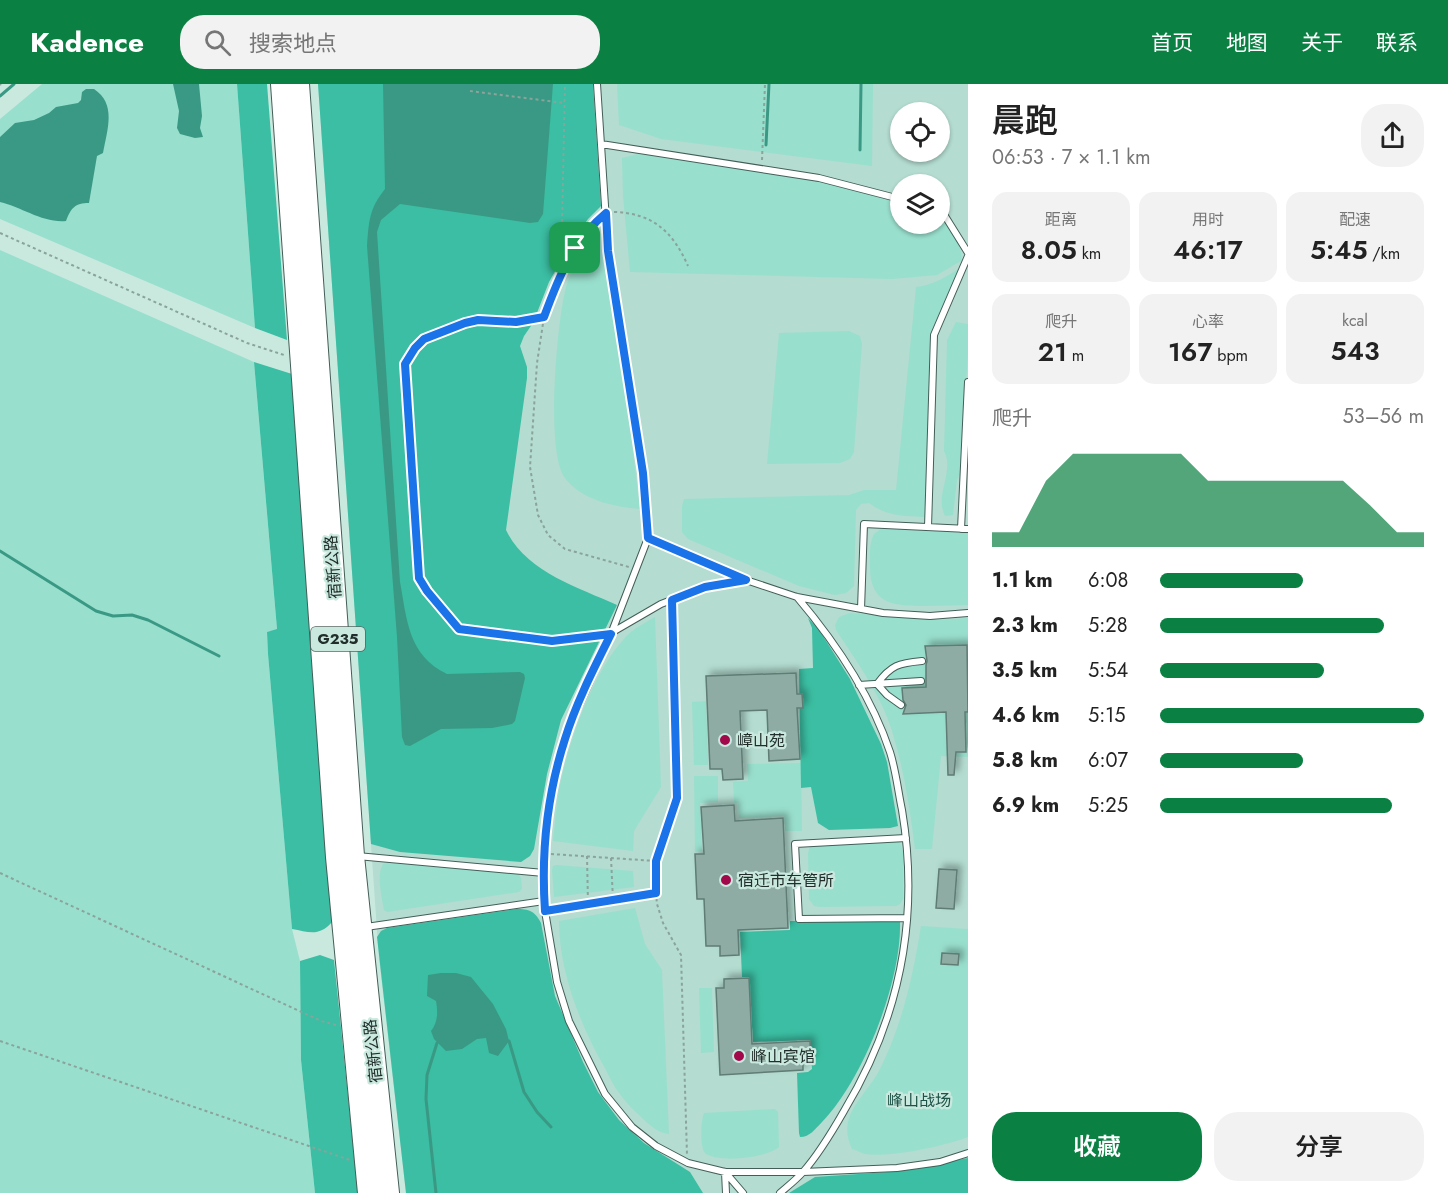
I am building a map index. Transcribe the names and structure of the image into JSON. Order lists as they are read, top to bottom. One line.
{"streets":{"highway":["宿新公路","G235"]},"parks":["峰山战场"],"places":["嶂山苑","宿迁市车管所","峰山宾馆"],"page":{"header":"Kadence","search":"搜索地点","nav":["首页","地图","关于","联系"],"heading":["晨跑","06:53 · 7 × 1.1 km"],"stats":[["距离","8.05 km"],["用时","46:17"],["配速","5:45 /km"],["爬升","21 m"],["心率","167 bpm"],["kcal","543"]],"chart":["爬升","53–56 m"],"list":[{"name":"1.1 km","note":"6:08"},{"name":"2.3 km","note":"5:28"},{"name":"3.5 km","note":"5:54"},{"name":"4.6 km","note":"5:15"},{"name":"5.8 km","note":"6:07"},{"name":"6.9 km","note":"5:25"}],"buttons":["收藏","分享"]}}
